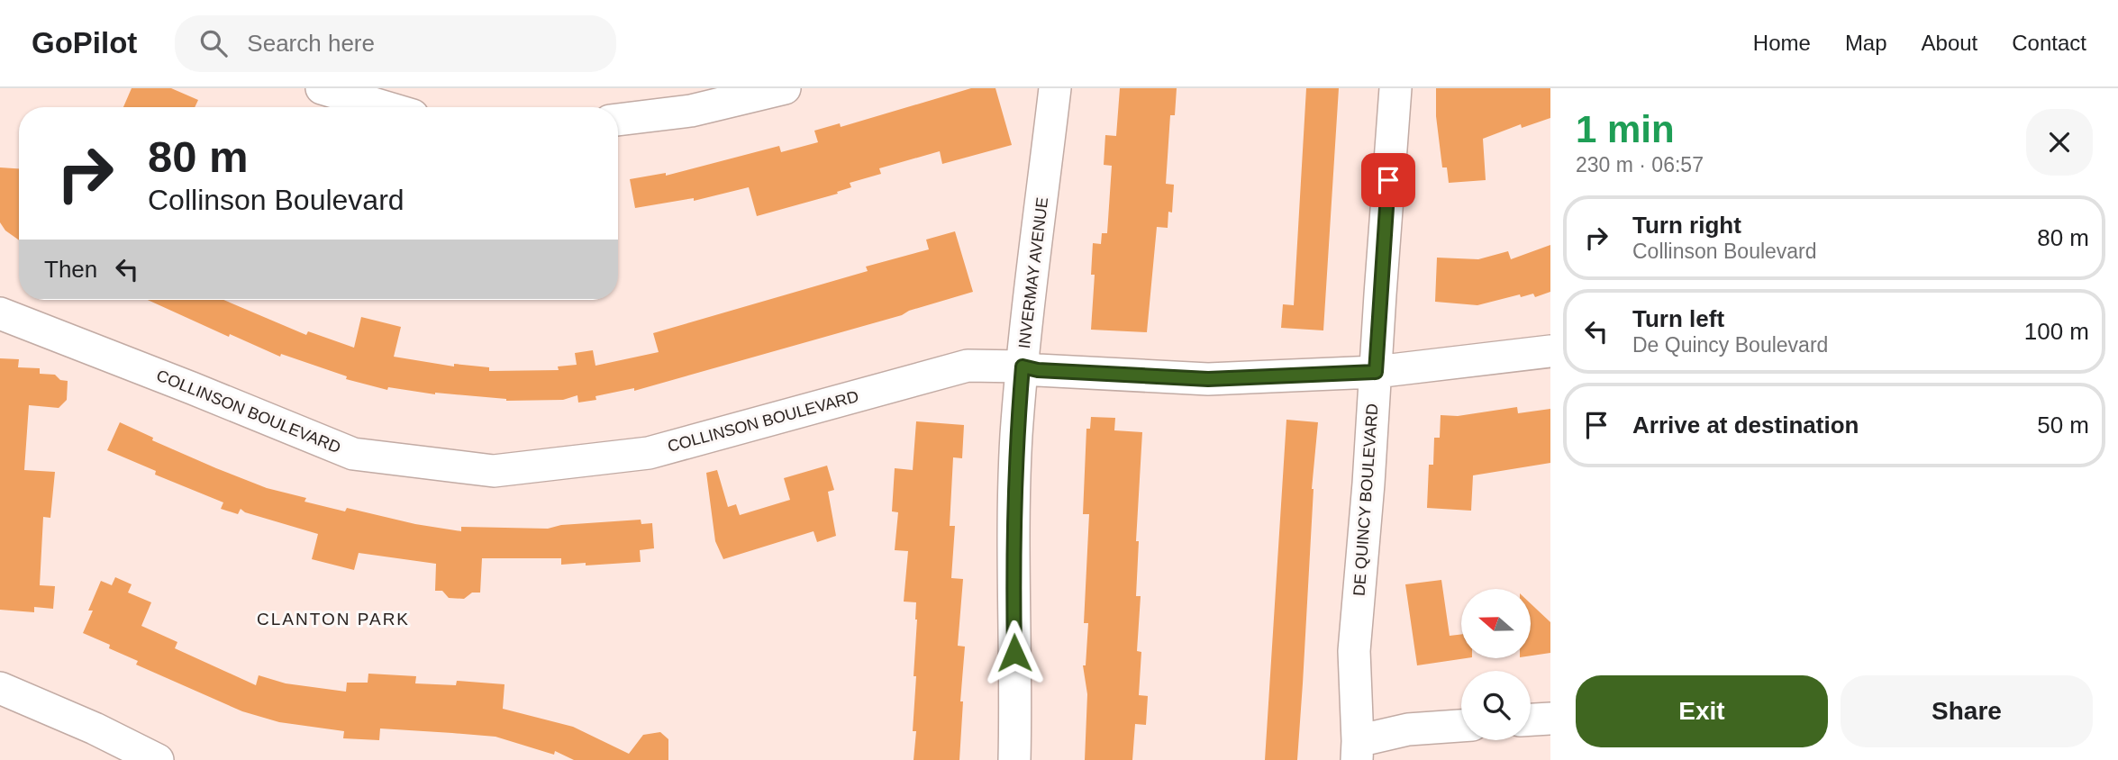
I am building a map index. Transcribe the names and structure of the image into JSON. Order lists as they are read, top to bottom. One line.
{"streets":{"street":["INVERMAY AVENUE","COLLINSON BOULEVARD","DE QUINCY BOULEVARD"]},"crossings":[["INVERMAY AVENUE","COLLINSON BOULEVARD"],["COLLINSON BOULEVARD","DE QUINCY BOULEVARD"]],"districts":["CLANTON PARK"],"north":"left","page":{"header":"GoPilot","search":"Search here","nav":["Home","Map","About","Contact"],"heading":["1 min","230 m · 06:57"],"turn":["80 m","Collinson Boulevard"],"list":[{"name":"Turn right","note":"Collinson Boulevard","value":"80 m"},{"name":"Turn left","note":"De Quincy Boulevard","value":"100 m"},{"name":"Arrive at destination","value":"50 m"}],"then":"Then","buttons":["Exit","Share"]}}
